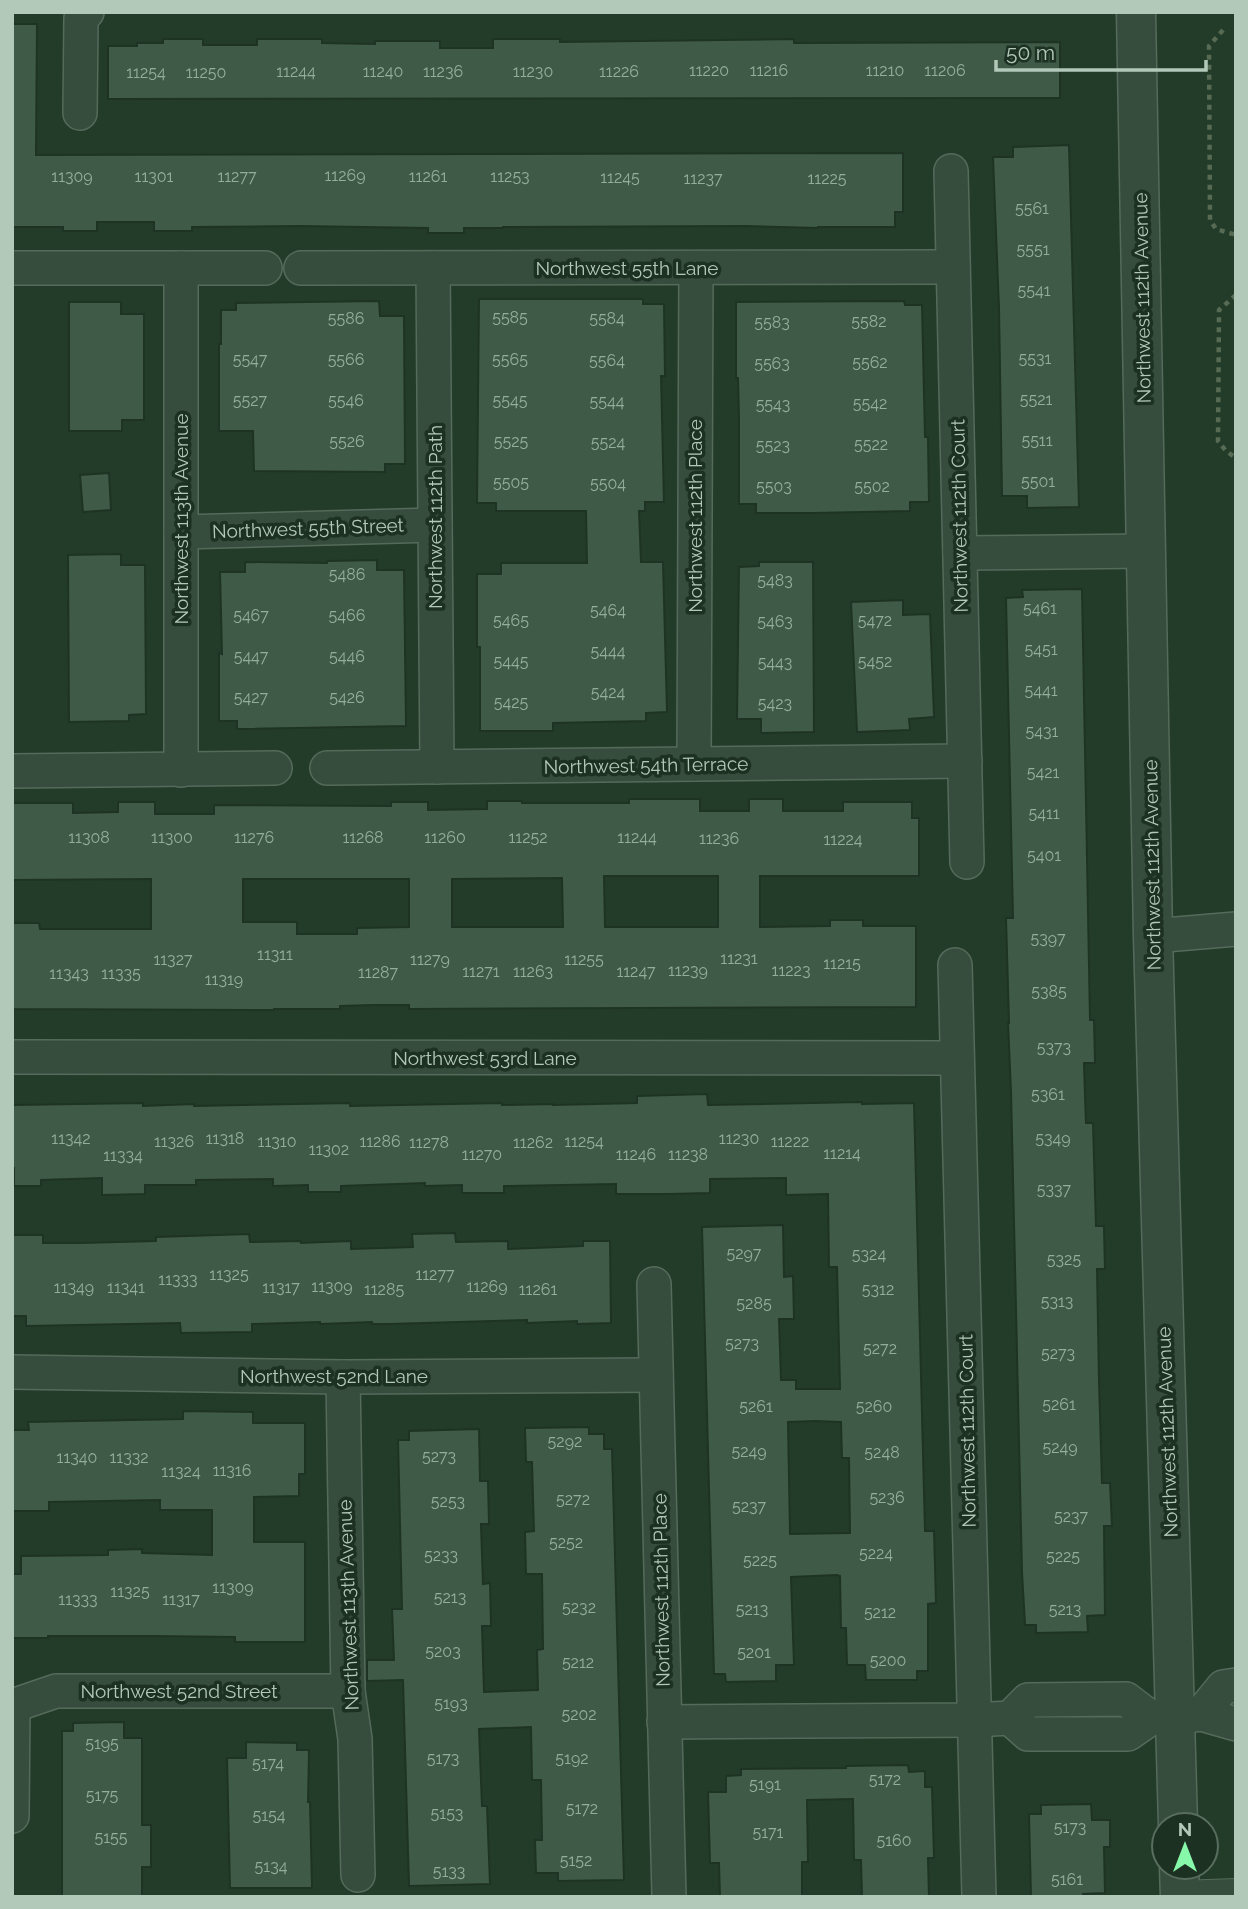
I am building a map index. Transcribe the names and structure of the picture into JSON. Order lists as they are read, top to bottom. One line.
{"streets":{"street":["Northwest 55th Lane","Northwest 112th Avenue","Northwest 112th Place","Northwest 112th Court","Northwest 112th Path","Northwest 113th Avenue","Northwest 55th Street","Northwest 54th Terrace","Northwest 53rd Lane","Northwest 52nd Lane","Northwest 52nd Street"]},"crossings":[["Northwest 55th Lane","Northwest 112th Place"],["Northwest 55th Lane","Northwest 112th Court"],["Northwest 55th Lane","Northwest 112th Path"],["Northwest 112th Place","Northwest 54th Terrace"],["Northwest 112th Place","Northwest 52nd Lane"],["Northwest 112th Court","Northwest 54th Terrace"],["Northwest 112th Court","Northwest 53rd Lane"],["Northwest 112th Path","Northwest 55th Street"],["Northwest 112th Path","Northwest 54th Terrace"],["Northwest 113th Avenue","Northwest 55th Street"],["Northwest 113th Avenue","Northwest 52nd Lane"],["Northwest 113th Avenue","Northwest 52nd Street"]],"house_numbers":["11220","11216","11210","11206","11244","11240","11236","11230","11226","11254","11250","11269","11309","11301","11277","11261","11253","11245","11237","11225","5561","5551","5541","5585","5586","5584","5582","5583","5531","5547","5566","5565","5564","5562","5563","5521","5527","5546","5545","5544","5542","5543","5511","5526","5525","5524","5522","5523","5501","5505","5504","5503","5502","5486","5483","5461","5464","5467","5466","5465","5472","5463","5451","5444","5447","5446","5445","5452","5443","5441","5424","5427","5426","5425","5423","5431","5421","5411","11308","11300","11276","11268","11260","11252","11244","11236","11224","5401","5397","11311","11231","11327","11279","11255","11215","11239","11223","11271","11263","11247","11287","11343","11335","11319","5385","5373","5361","11342","11318","11230","5349","11326","11310","11286","11254","11222","11278","11262","11302","11214","11270","11246","11238","11334","5337","5297","5324","5325","11325","11277","11333","11309","11269","11349","11341","11317","11285","11261","5312","5313","5285","5273","5272","5273","5261","5261","5260","5292","5249","5249","5248","5273","11340","11332","11316","11324","5236","5272","5253","5237","5237","5252","5224","5233","5225","5225","11309","11325","5213","11333","11317","5232","5213","5213","5212","5203","5201","5200","5212","5193","5202","5195","5173","5192","5174","5172","5191","5175","5172","5153","5154","5173","5171","5155","5160","5152","5134","5133","5161"],"scale_bar":"50 m","north":"top"}
